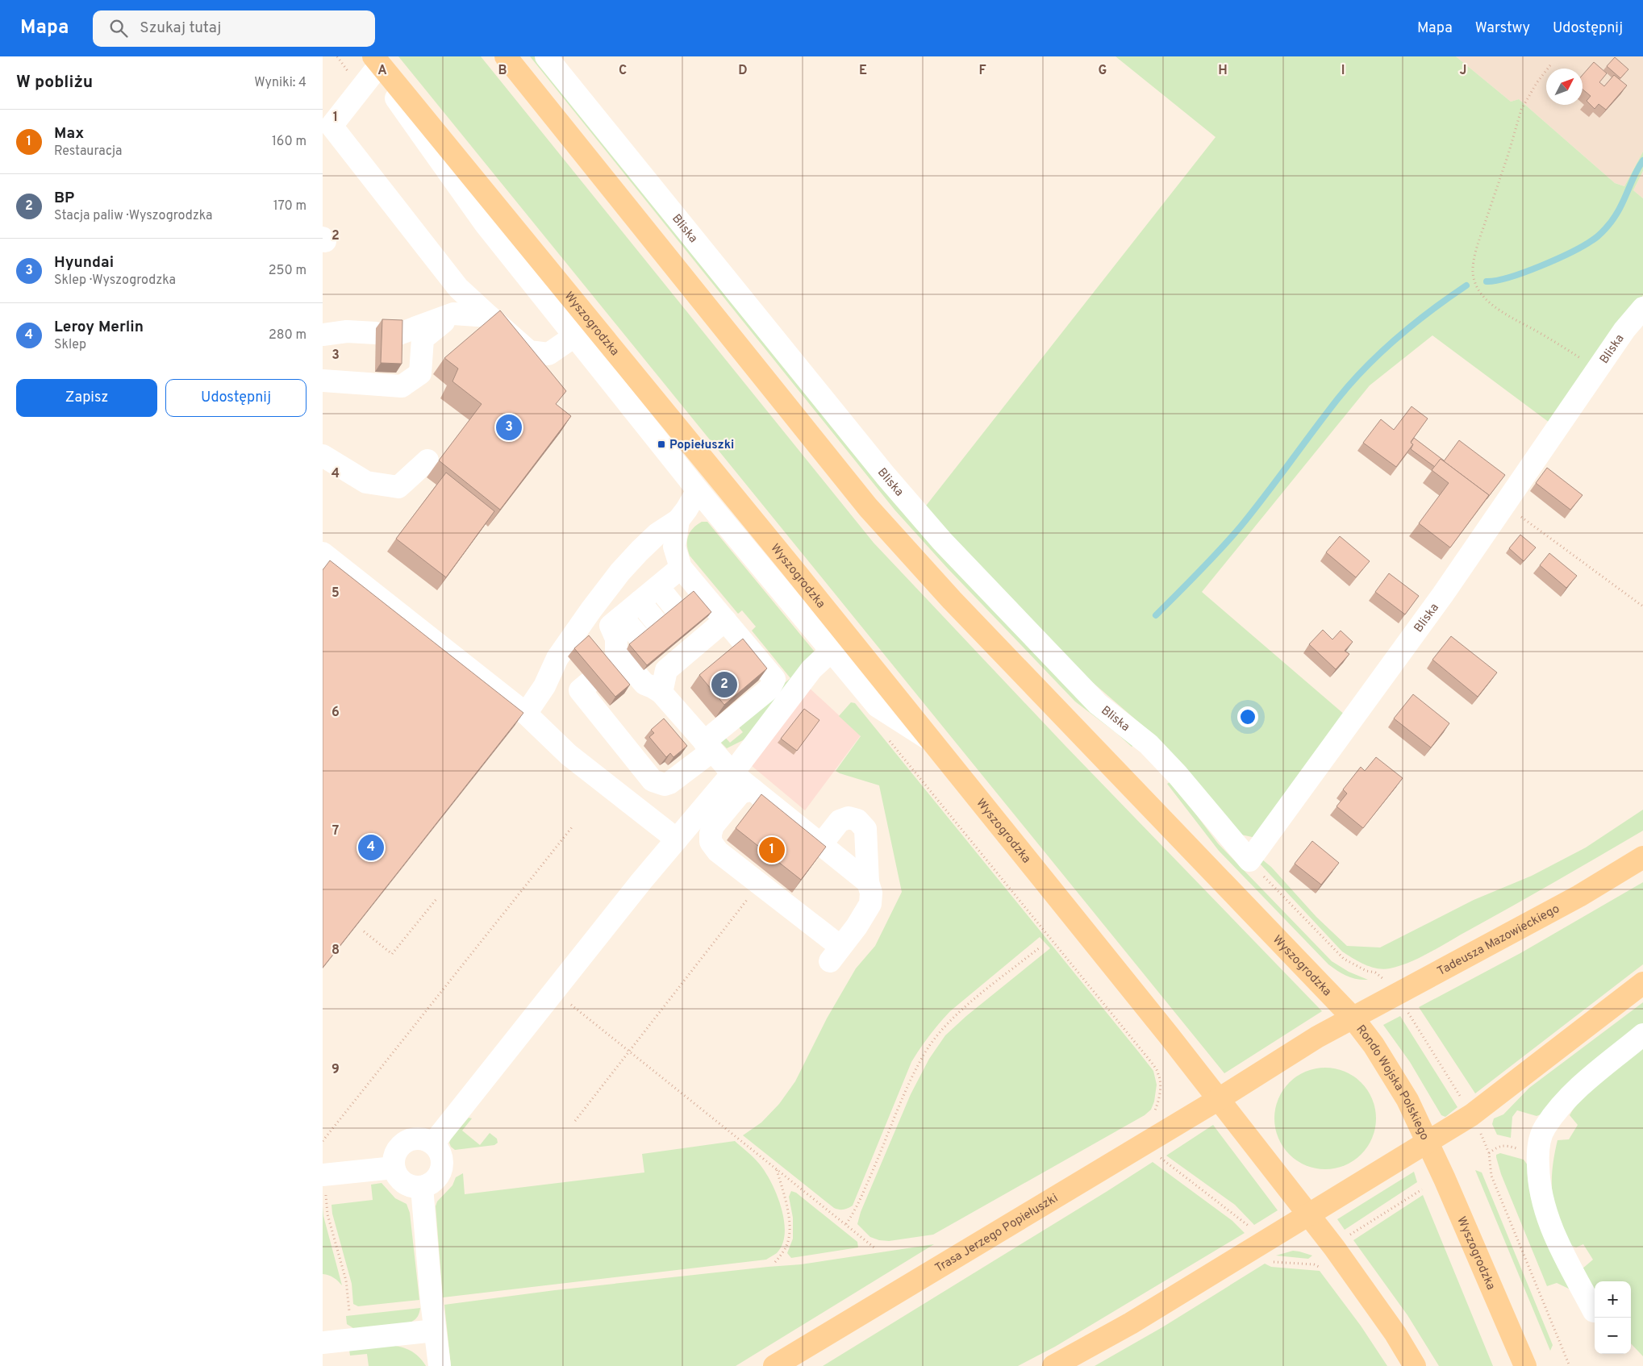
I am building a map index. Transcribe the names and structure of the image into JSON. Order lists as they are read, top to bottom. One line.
{"streets":{"main road":["Wyszogrodzka","Tadeusza Mazowieckiego","Rondo Wojska Polskiego","Trasa Jerzego Popiełuszki"],"street":["Bliska"]},"crossings":[["Wyszogrodzka","Tadeusza Mazowieckiego"],["Wyszogrodzka","Rondo Wojska Polskiego"],["Wyszogrodzka","Trasa Jerzego Popiełuszki"],["Tadeusza Mazowieckiego","Rondo Wojska Polskiego"],["Rondo Wojska Polskiego","Trasa Jerzego Popiełuszki"]],"places":{"transit":["Popiełuszki"]},"north":"top right","page":{"header":"Mapa","search":"Szukaj tutaj","nav":["Mapa","Warstwy","Udostępnij"],"heading":["W pobliżu","Wyniki: 4"],"list":[{"mark":"1","name":"Max","note":"Restauracja","value":"160 m"},{"mark":"2","name":"BP","note":"Stacja paliw · Wyszogrodzka","value":"170 m"},{"mark":"3","name":"Hyundai","note":"Sklep · Wyszogrodzka","value":"250 m"},{"mark":"4","name":"Leroy Merlin","note":"Sklep","value":"280 m"}],"buttons":["Zapisz","Udostępnij"],"pins":["3","2","4","1"],"map_buttons":["+","−"]},"grid":{"columns":["A","B","C","D","E","F","G","H","I","J"],"rows":["1","2","3","4","5","6","7","8","9"]}}
